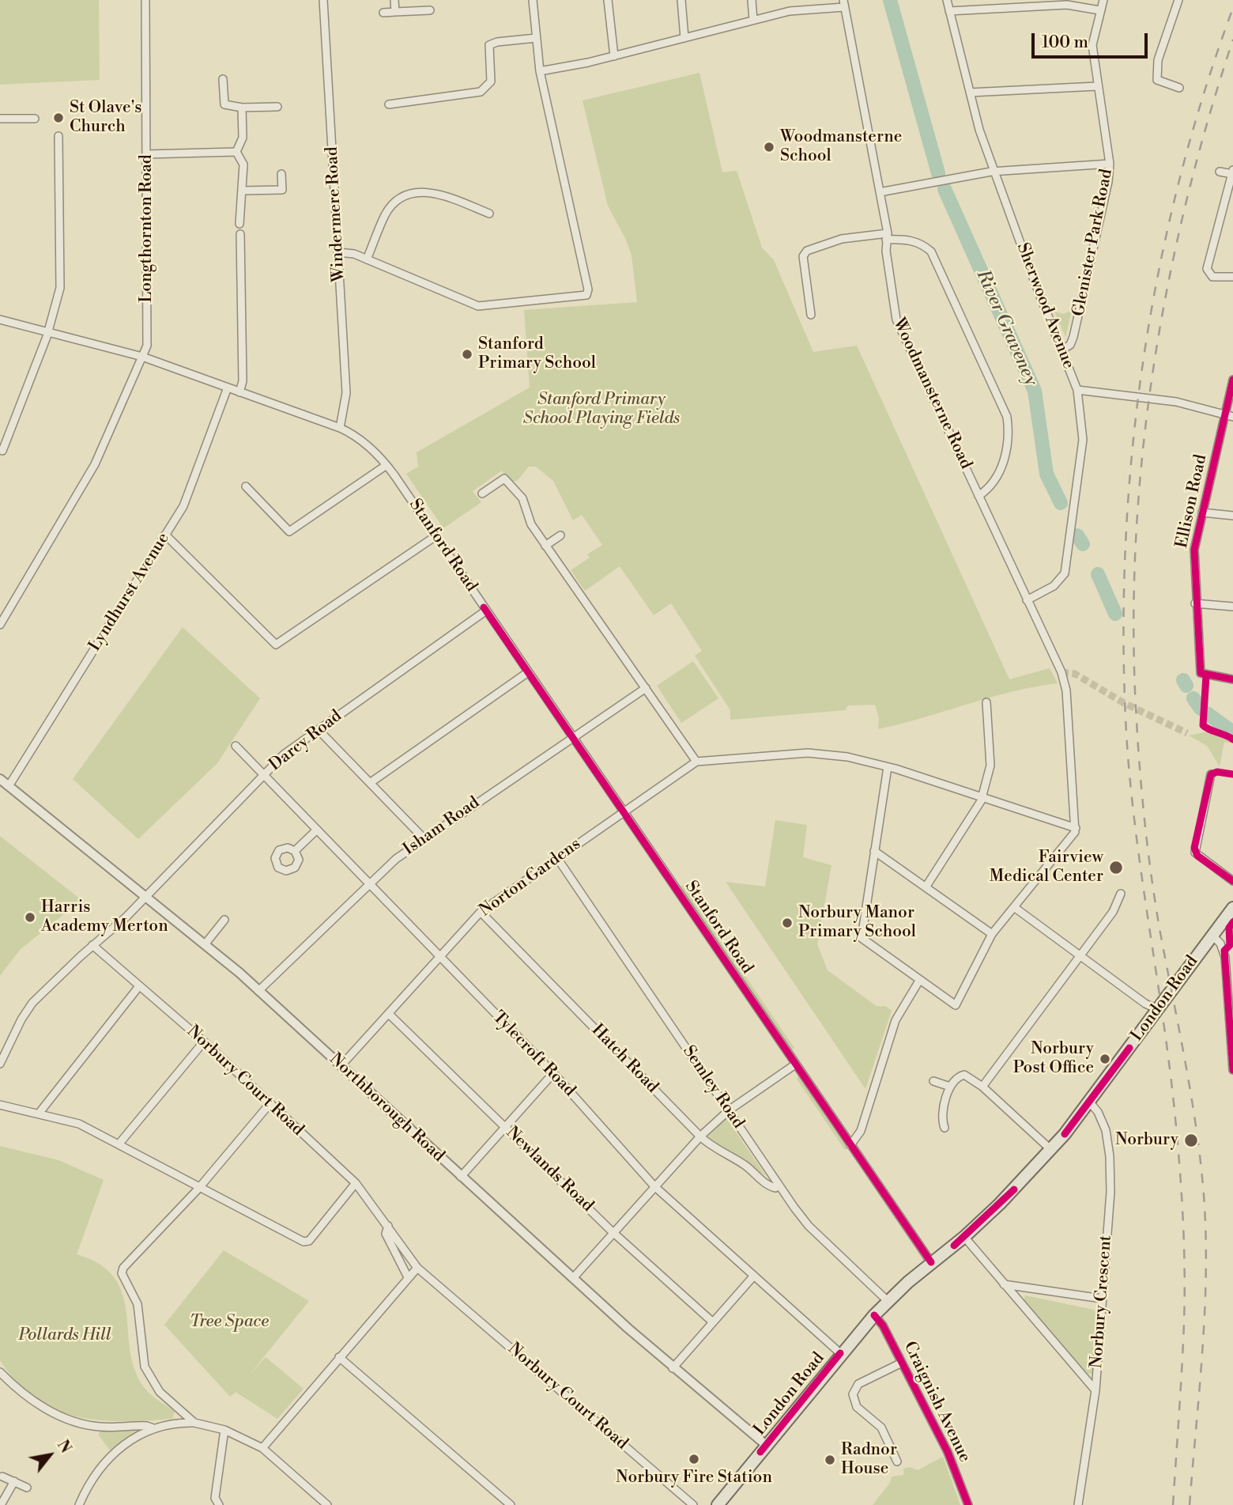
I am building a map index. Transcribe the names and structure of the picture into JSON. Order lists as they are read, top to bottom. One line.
{"streets":{"highway":["London Road"],"street":["Windermere Road","Longthornton Road","Glenister Park Road","Sherwood Avenue","Woodmansterne Road","Ellison Road","Stanford Road","Lyndhurst Avenue","Darcy Road","Isham Road","Norton Gardens","Tylecroft Road","Hatch Road","Norbury Court Road","Semley Road","Northborough Road","Newlands Road","Norbury Crescent","Craignish Avenue"]},"crossings":[["Windermere Road","Stanford Road"],["Longthornton Road","Stanford Road"],["Glenister Park Road","Sherwood Avenue"],["Sherwood Avenue","Woodmansterne Road"],["Stanford Road","Lyndhurst Avenue"],["Stanford Road","Darcy Road"],["Stanford Road","Isham Road"],["Stanford Road","Norton Gardens"],["Stanford Road","London Road"],["Lyndhurst Avenue","Northborough Road"],["Darcy Road","Tylecroft Road"],["Darcy Road","Norbury Court Road"],["Darcy Road","Northborough Road"],["Isham Road","Tylecroft Road"],["Isham Road","Northborough Road"],["Norton Gardens","Tylecroft Road"],["Norton Gardens","Hatch Road"],["Norton Gardens","Semley Road"],["Norton Gardens","Northborough Road"],["Norton Gardens","Newlands Road"],["London Road","Tylecroft Road"],["London Road","Semley Road"],["London Road","Northborough Road"],["London Road","Norbury Crescent"],["London Road","Craignish Avenue"],["Hatch Road","Semley Road"]],"water":["River Graveney"],"parks":["Stanford Primary School Playing Fields","Tree Space","Pollards Hill"],"places":["St Olave's Church","Woodmansterne School","Stanford Primary School","Fairview Medical Center","Harris Academy Merton","Norbury Manor Primary School","Norbury Post Office","Norbury","Norbury Fire Station","Radnor House"],"scale_bar":"100 m","north":"top right"}
